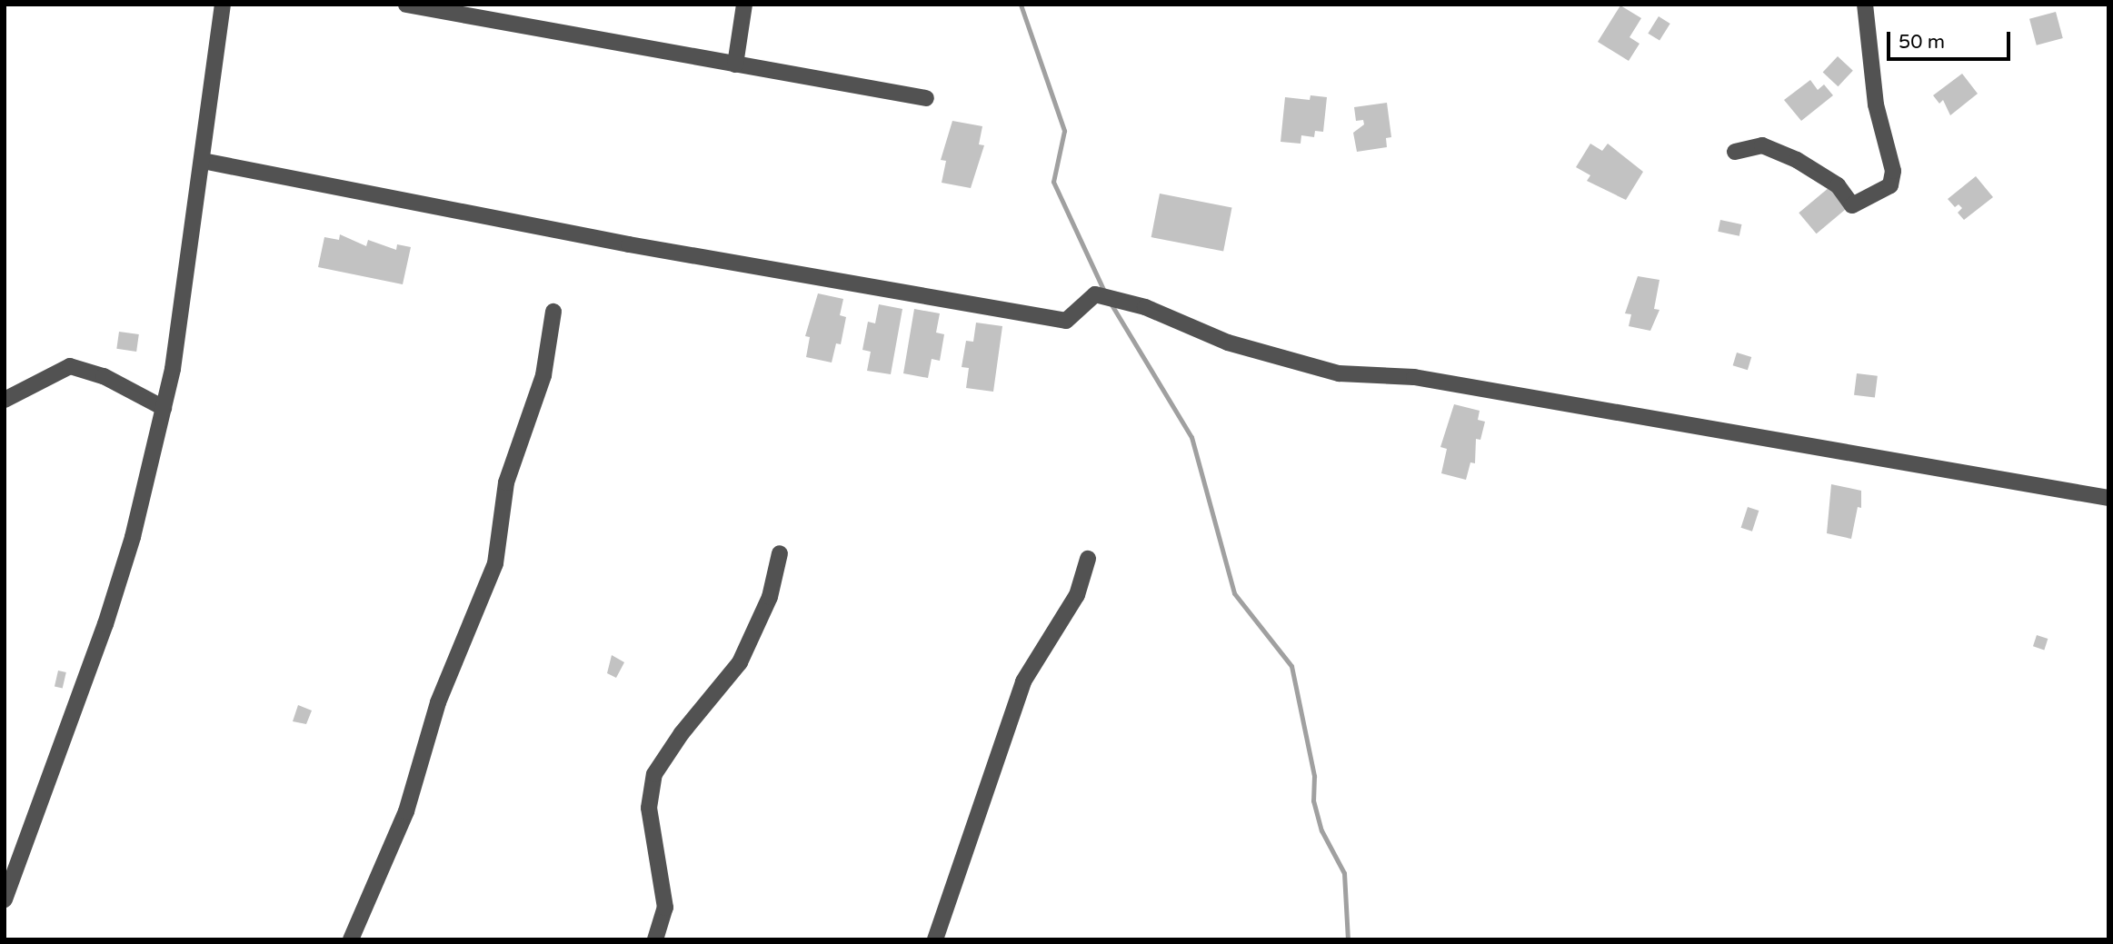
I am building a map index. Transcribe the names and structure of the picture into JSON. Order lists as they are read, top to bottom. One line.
{"scale_bar":"50 m"}
